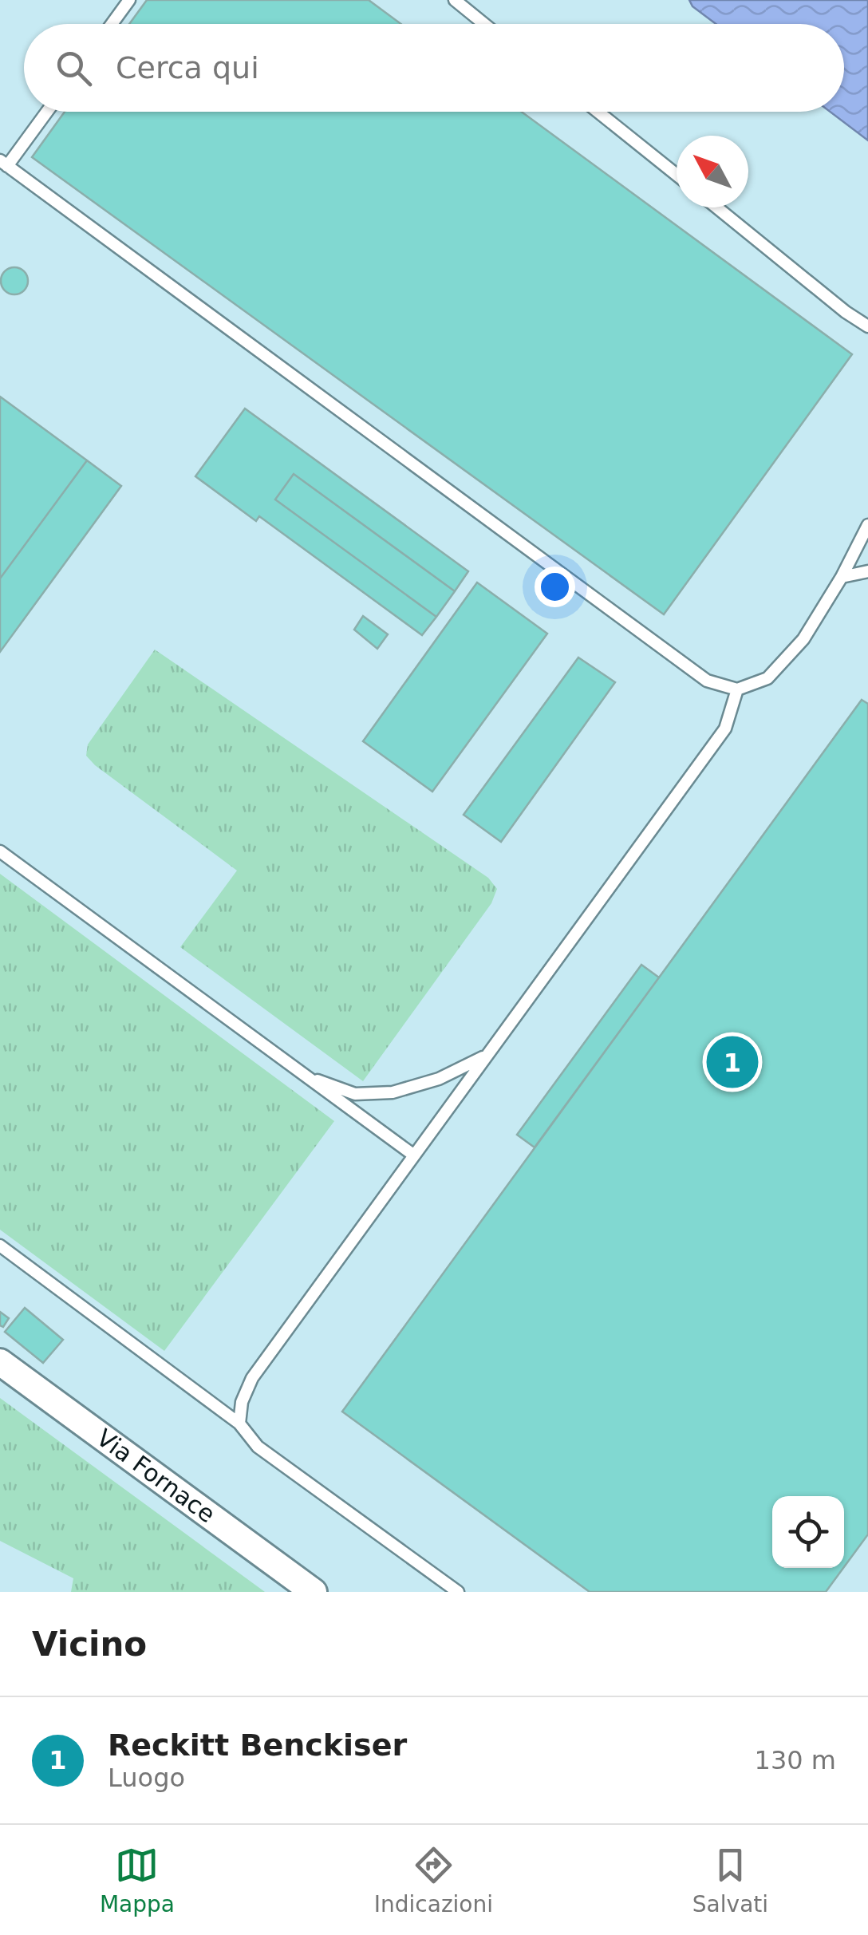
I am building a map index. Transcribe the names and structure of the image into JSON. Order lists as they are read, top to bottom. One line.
{"streets":{"street":["Via Fornace"]},"north":"top left","page":{"search":"Cerca qui","pins":"1","heading":"Vicino","list":[{"mark":"1","name":"Reckitt Benckiser","note":"Luogo","value":"130 m"}],"nav":["Mappa","Indicazioni","Salvati"]}}
